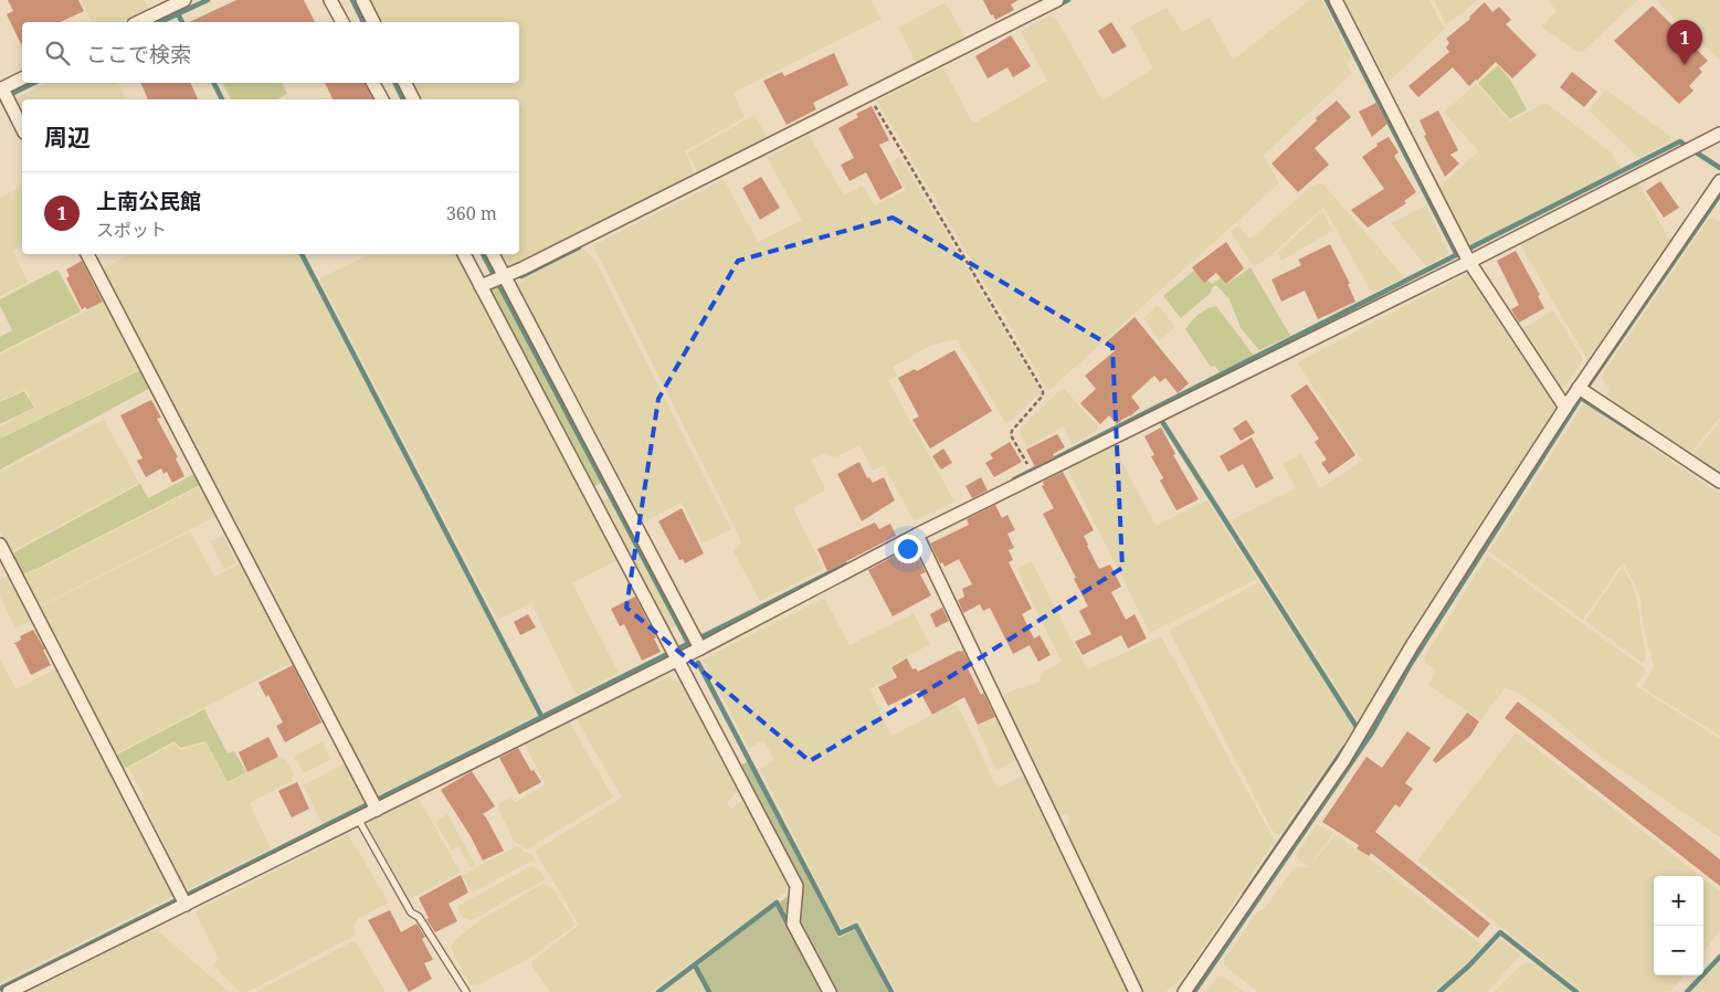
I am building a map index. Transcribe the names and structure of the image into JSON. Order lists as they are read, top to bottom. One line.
{"page":{"pins":"1","search":"ここで検索","heading":"周辺","list":[{"mark":"1","name":"上南公民館","note":"スポット","value":"360 m"}],"map_buttons":["+","−"]}}
